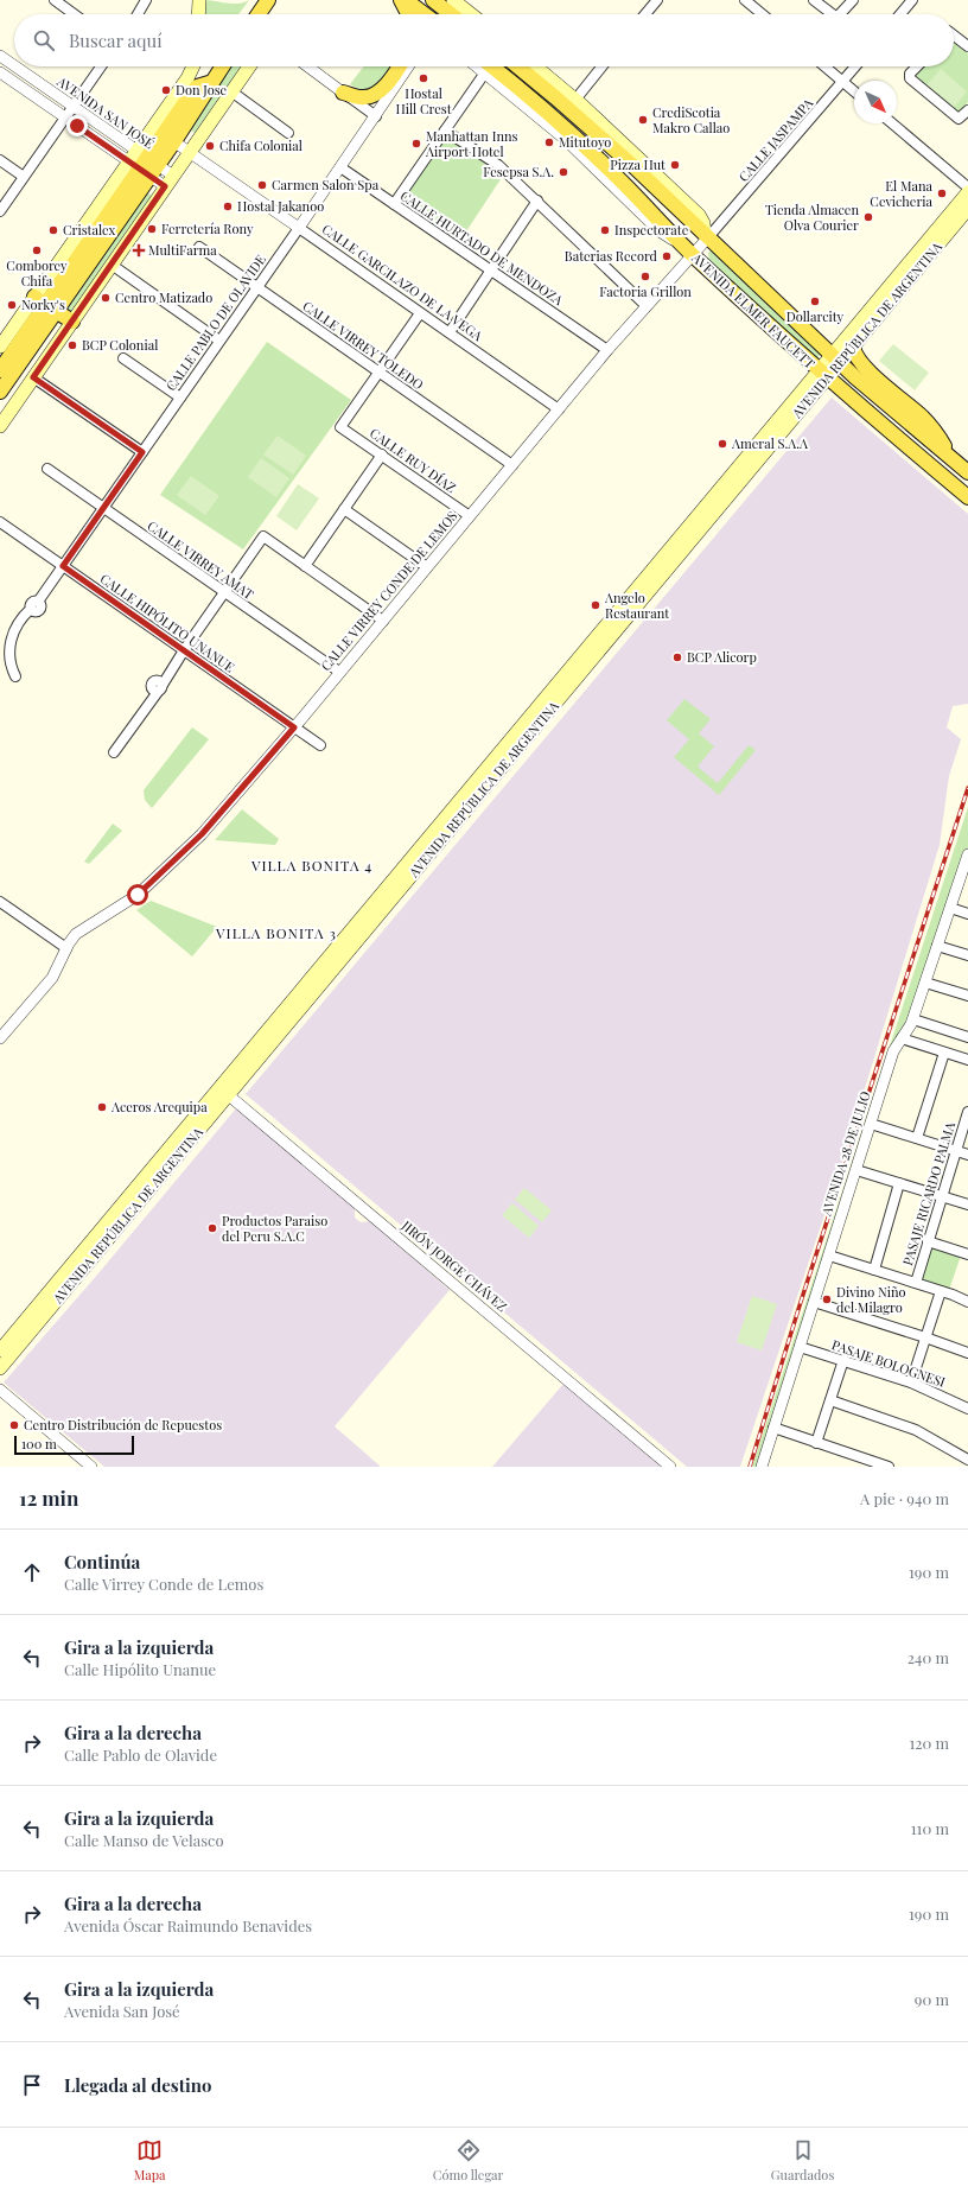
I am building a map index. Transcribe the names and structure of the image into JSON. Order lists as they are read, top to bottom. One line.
{"streets":{"main road":["AVENIDA ELMER FAUCETT","AVENIDA REPÚBLICA DE ARGENTINA"],"street":["AVENIDA SAN JOSÉ","CALLE JASPAMPA","CALLE HURTADO DE MENDOZA","CALLE GARCILAZO DE LA VEGA","CALLE PABLO DE OLAVIDE","CALLE VIRREY TOLEDO","CALLE RUY DÍAZ","CALLE VIRREY AMAT","CALLE VIRREY CONDE DE LEMOS","CALLE HIPÓLITO UNANUE","AVENIDA 28 DE JULIO","PASAJE RICARDO PALMA","JIRÓN JORGE CHÁVEZ","PASAJE BOLOGNESI"]},"crossings":[["CALLE JASPAMPA","AVENIDA ELMER FAUCETT"],["CALLE JASPAMPA","CALLE VIRREY CONDE DE LEMOS"],["CALLE HURTADO DE MENDOZA","CALLE PABLO DE OLAVIDE"],["CALLE HURTADO DE MENDOZA","CALLE VIRREY CONDE DE LEMOS"],["CALLE GARCILAZO DE LA VEGA","CALLE PABLO DE OLAVIDE"],["CALLE GARCILAZO DE LA VEGA","CALLE VIRREY CONDE DE LEMOS"],["AVENIDA ELMER FAUCETT","AVENIDA REPÚBLICA DE ARGENTINA"],["AVENIDA ELMER FAUCETT","CALLE VIRREY CONDE DE LEMOS"],["CALLE PABLO DE OLAVIDE","CALLE VIRREY TOLEDO"],["CALLE PABLO DE OLAVIDE","CALLE VIRREY AMAT"],["CALLE PABLO DE OLAVIDE","CALLE HIPÓLITO UNANUE"],["AVENIDA REPÚBLICA DE ARGENTINA","JIRÓN JORGE CHÁVEZ"],["CALLE VIRREY TOLEDO","CALLE RUY DÍAZ"],["CALLE VIRREY TOLEDO","CALLE VIRREY CONDE DE LEMOS"],["CALLE RUY DÍAZ","CALLE VIRREY CONDE DE LEMOS"],["CALLE VIRREY AMAT","CALLE VIRREY CONDE DE LEMOS"],["CALLE VIRREY CONDE DE LEMOS","CALLE HIPÓLITO UNANUE"],["AVENIDA 28 DE JULIO","PASAJE BOLOGNESI"]],"districts":["VILLA BONITA 4","VILLA BONITA 3"],"places":{"other":["Hostal Hill Crest","Don Jose","CrediScotia Makro Callao","Mitutoyo","Manhattan Inns Airport Hotel","Chifa Colonial","Pizza Hut","Fesepsa S.A.","Carmen Salon Spa","El Mana Cevicheria","Hostal Jakanoo","Tienda Almacen Olva Courier","Ferretería Rony","Cristalex","Inspectorate","Comborey Chifa","Baterias Record","Factoria Grillon","Centro Matizado","Dollarcity","Norky's","BCP Colonial","Ameral S.A.A","Angelo Restaurant","BCP Alicorp","Aceros Arequipa","Productos Paraiso del Peru S.A.C","Divino Niño del Milagro","Centro Distribución de Repuestos"],"health":["MultiFarma"]},"scale_bar":"100 m","north":"bottom right","page":{"search":"Buscar aquí","scale":"100 m","heading":["12 min","A pie · 940 m"],"list":[["Continúa","Calle Virrey Conde de Lemos","190 m"],["Gira a la izquierda","Calle Hipólito Unanue","240 m"],["Gira a la derecha","Calle Pablo de Olavide","120 m"],["Gira a la izquierda","Calle Manso de Velasco","110 m"],["Gira a la derecha","Avenida Óscar Raimundo Benavides","190 m"],["Gira a la izquierda","Avenida San José","90 m"],"Llegada al destino"],"nav":["Mapa","Cómo llegar","Guardados"]}}
